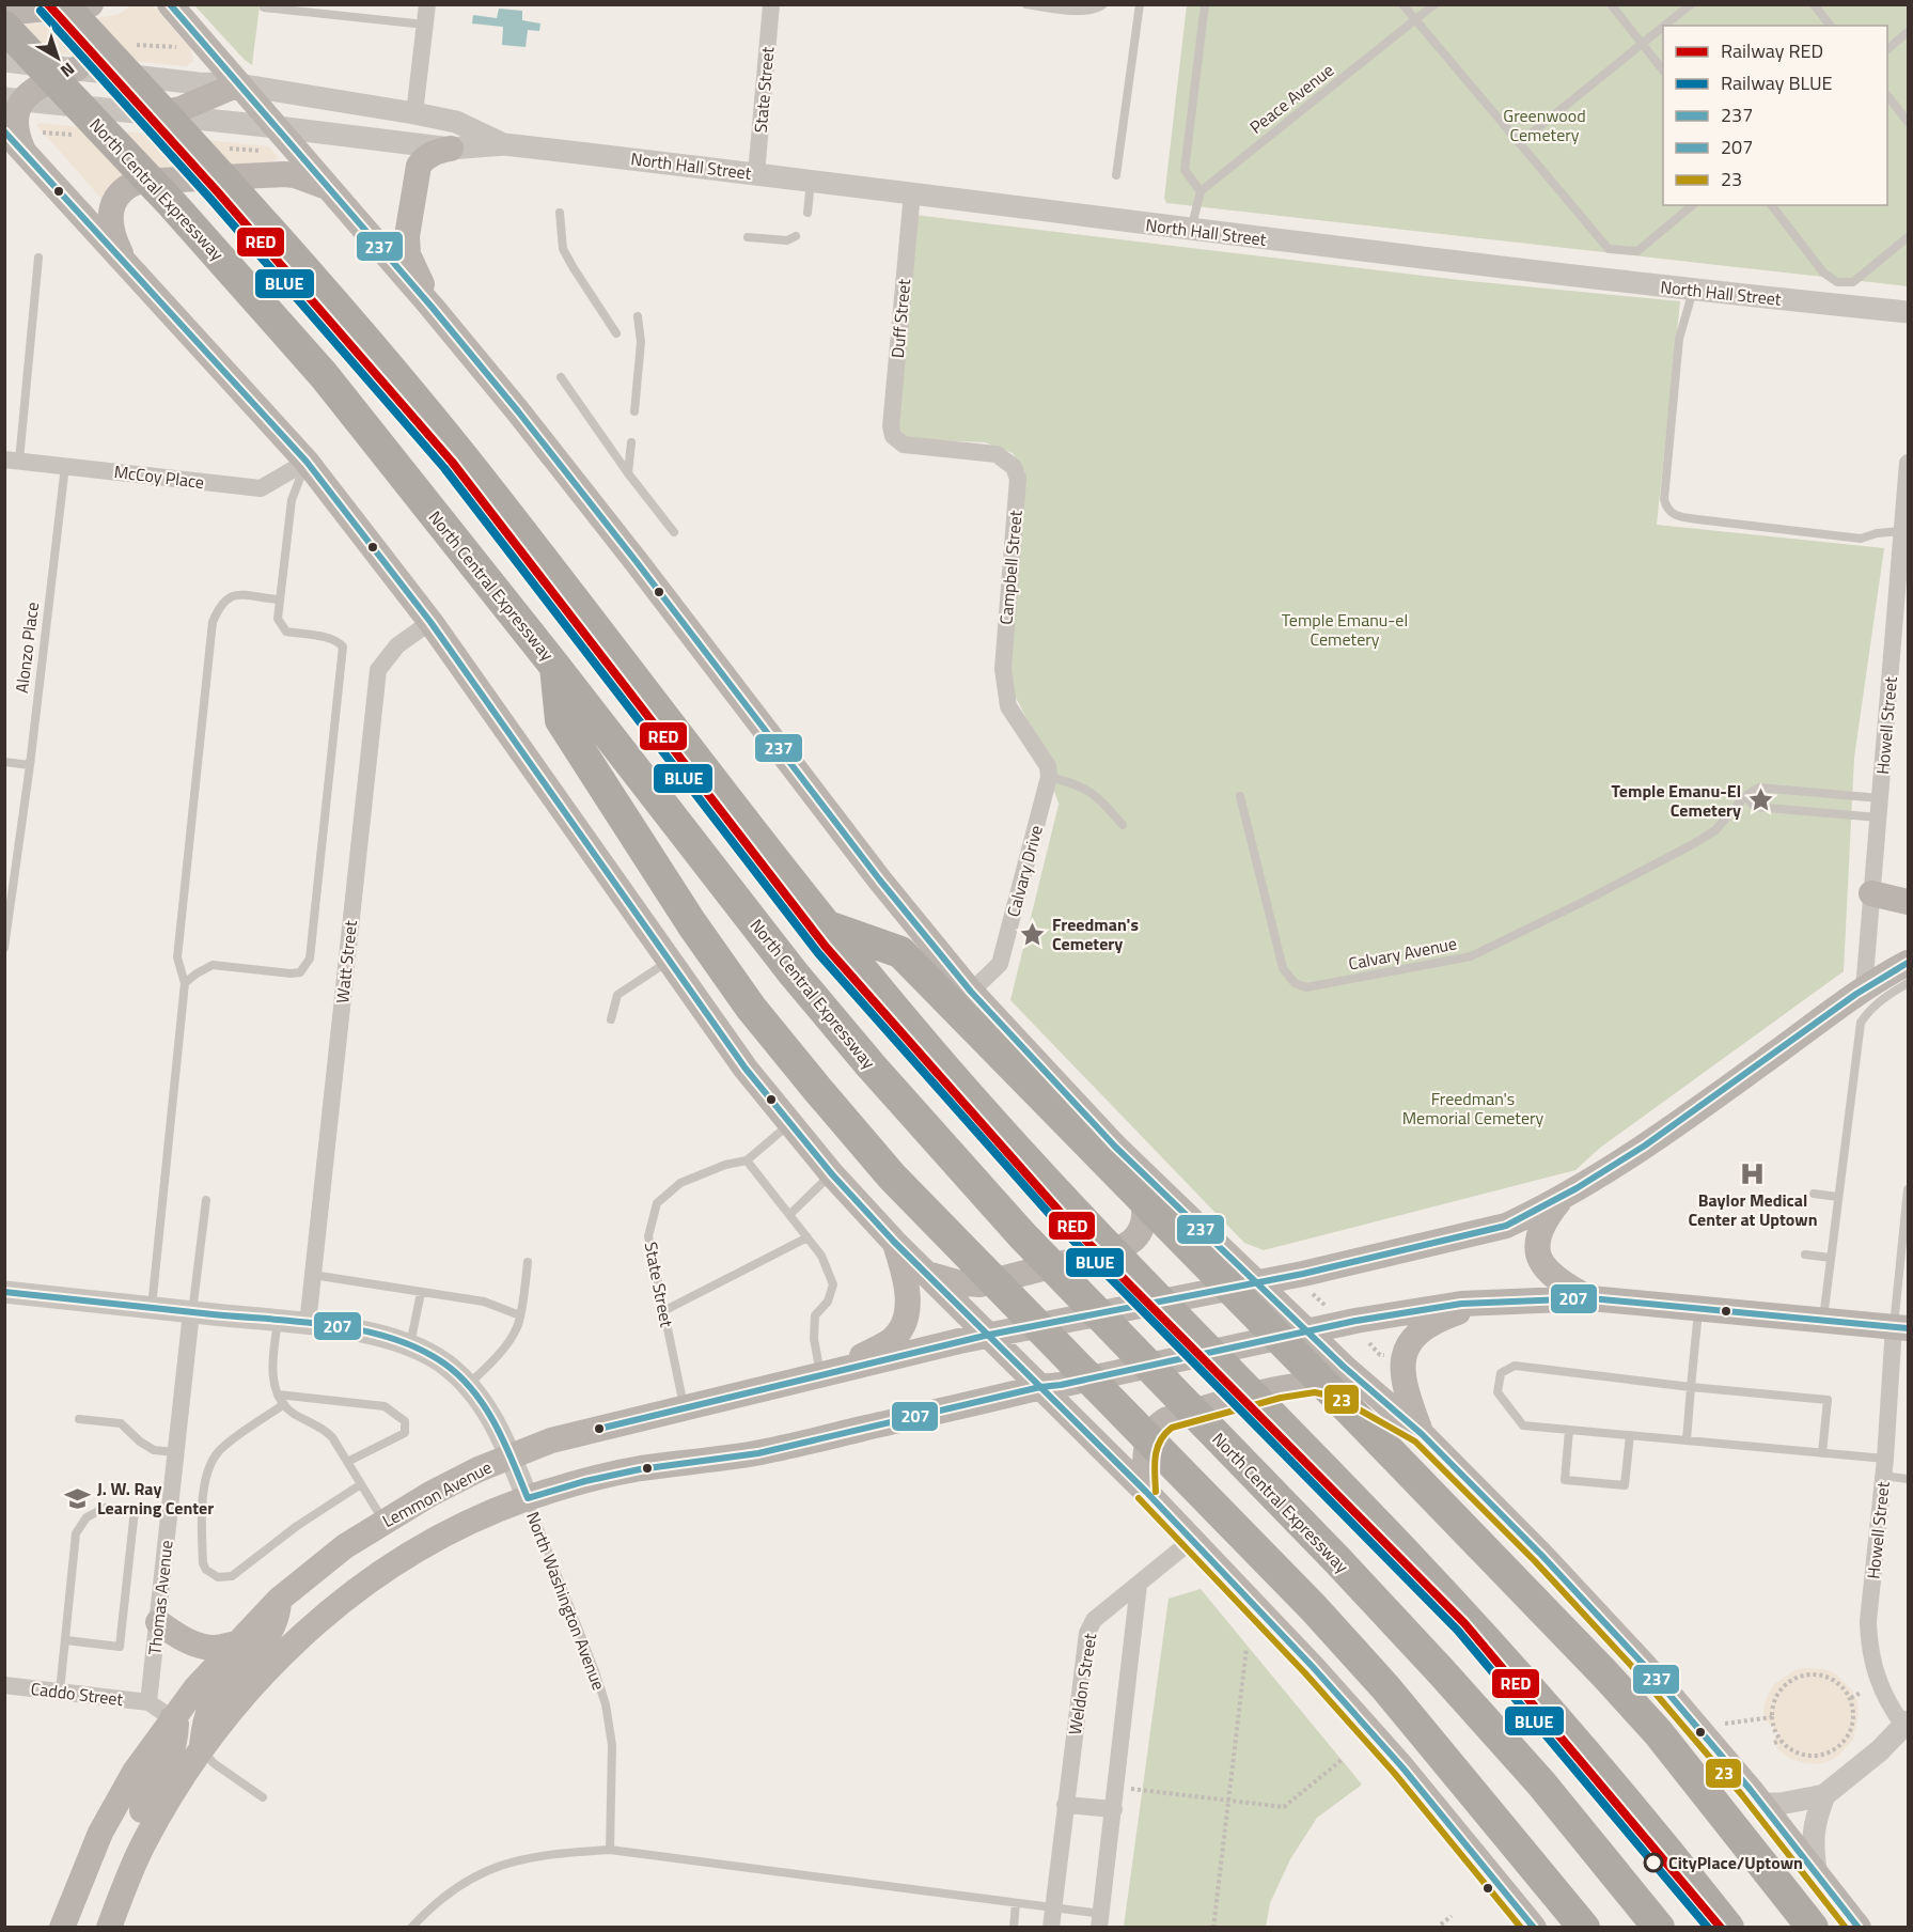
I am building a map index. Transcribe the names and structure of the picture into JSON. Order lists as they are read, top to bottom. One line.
{"streets":{"highway":["North Central Expressway"],"main road":["Lemmon Avenue"],"street":["State Street","North Hall Street","Duff Street","McCoy Place","Campbell Street","Howell Street","Calvary Drive","Watt Street","Thomas Avenue","North Washington Avenue","Weldon Street","Caddo Street"],"lane":["Peace Avenue","Alonzo Place","Calvary Avenue"]},"crossings":[["State Street","North Hall Street"],["State Street","Lemmon Avenue"],["North Hall Street","Duff Street"],["Duff Street","Campbell Street"],["McCoy Place","Alonzo Place"],["Campbell Street","Calvary Drive"],["Howell Street","Lemmon Avenue"],["Watt Street","North Washington Avenue"],["Lemmon Avenue","North Washington Avenue"],["Thomas Avenue","North Washington Avenue"],["Thomas Avenue","Caddo Street"]],"parks":["Greenwood Cemetery","Temple Emanu-el Cemetery","Freedman's Memorial Cemetery"],"places":{"place":["Temple Emanu-El Cemetery","Freedman's Cemetery"],"hospital":["Baylor Medical Center at Uptown"],"school or university":["J. W. Ray Learning Center"],"other":["CityPlace/Uptown"]},"lines":["rail line RED","transit line 237","rail line BLUE","transit line 207","transit line 23"],"legend":["Railway RED","Railway BLUE","237","207","23"],"north":"bottom right"}
